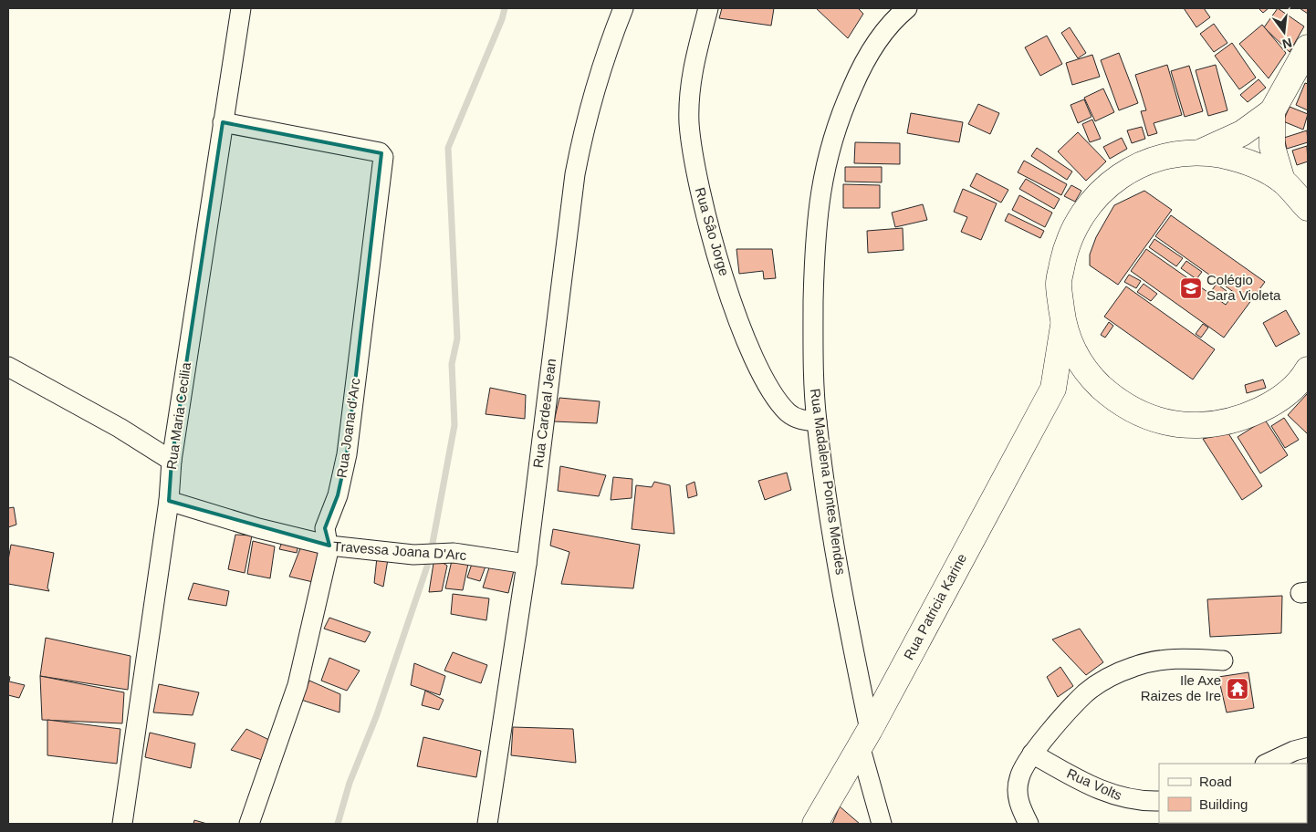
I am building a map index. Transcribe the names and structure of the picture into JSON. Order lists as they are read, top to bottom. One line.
{"streets":{"main road":["Rua Patricia Karine"],"street":["Rua Sâo Jorge","Rua Cardeal Jean","Rua Maria Cecilia","Rua Joana d'Arc","Rua Madalena Pontes Mendes","Travessa Joana D'Arc","Rua Volts"]},"crossings":[["Rua Sâo Jorge","Rua Madalena Pontes Mendes"],["Rua Cardeal Jean","Travessa Joana D'Arc"],["Rua Maria Cecilia","Rua Joana d'Arc"],["Rua Maria Cecilia","Travessa Joana D'Arc"],["Rua Joana d'Arc","Travessa Joana D'Arc"],["Rua Madalena Pontes Mendes","Rua Patricia Karine"]],"places":{"school or university":["Colégio Sara Violeta"],"temple":["Ile Axe Raizes de Ire"]},"legend":["Road","Building"],"north":"bottom"}
